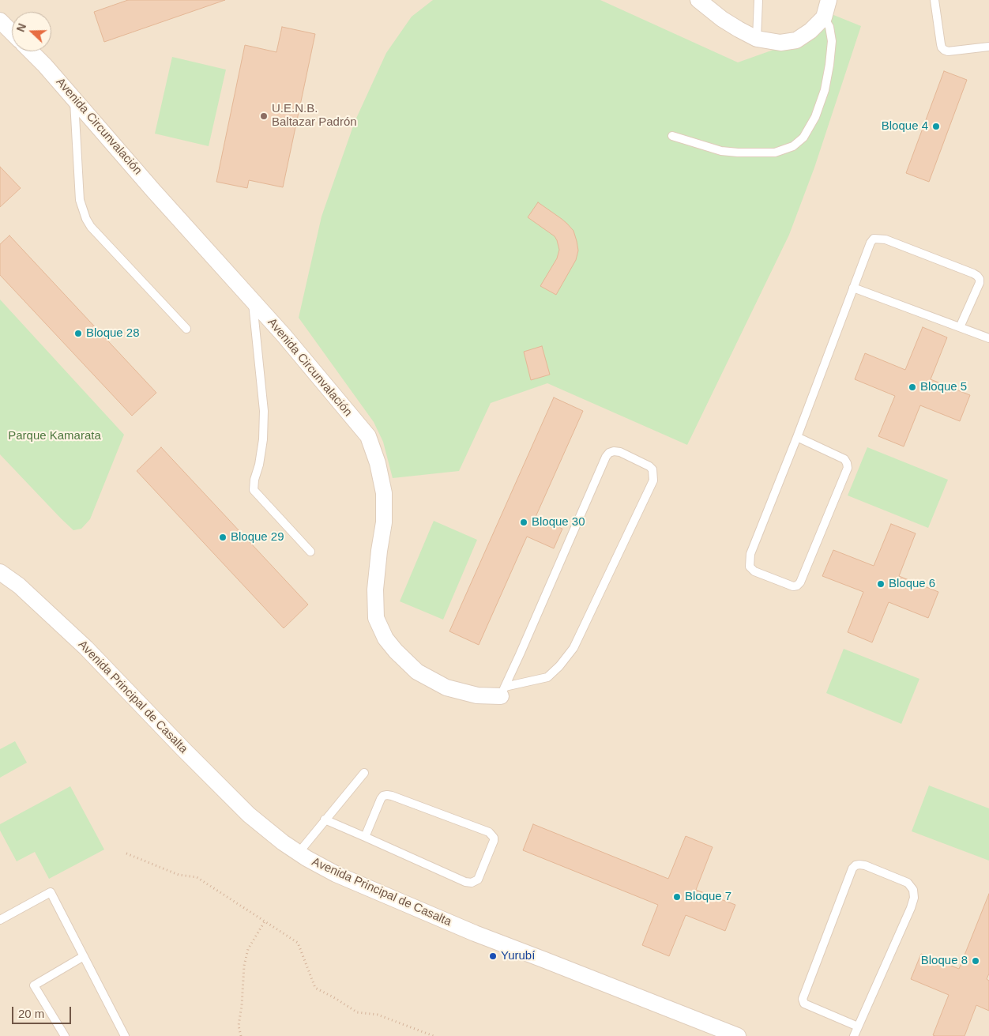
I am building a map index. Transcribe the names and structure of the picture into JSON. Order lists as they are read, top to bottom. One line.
{"streets":{"street":["Avenida Circunvalación","Avenida Principal de Casalta"]},"parks":["Parque Kamarata"],"places":["U.E.N.B. Baltazar Padrón","Bloque 4","Bloque 28","Bloque 5","Bloque 30","Bloque 29","Bloque 6","Bloque 7","Yurubí","Bloque 8"],"scale_bar":"20 m","north":"left"}
